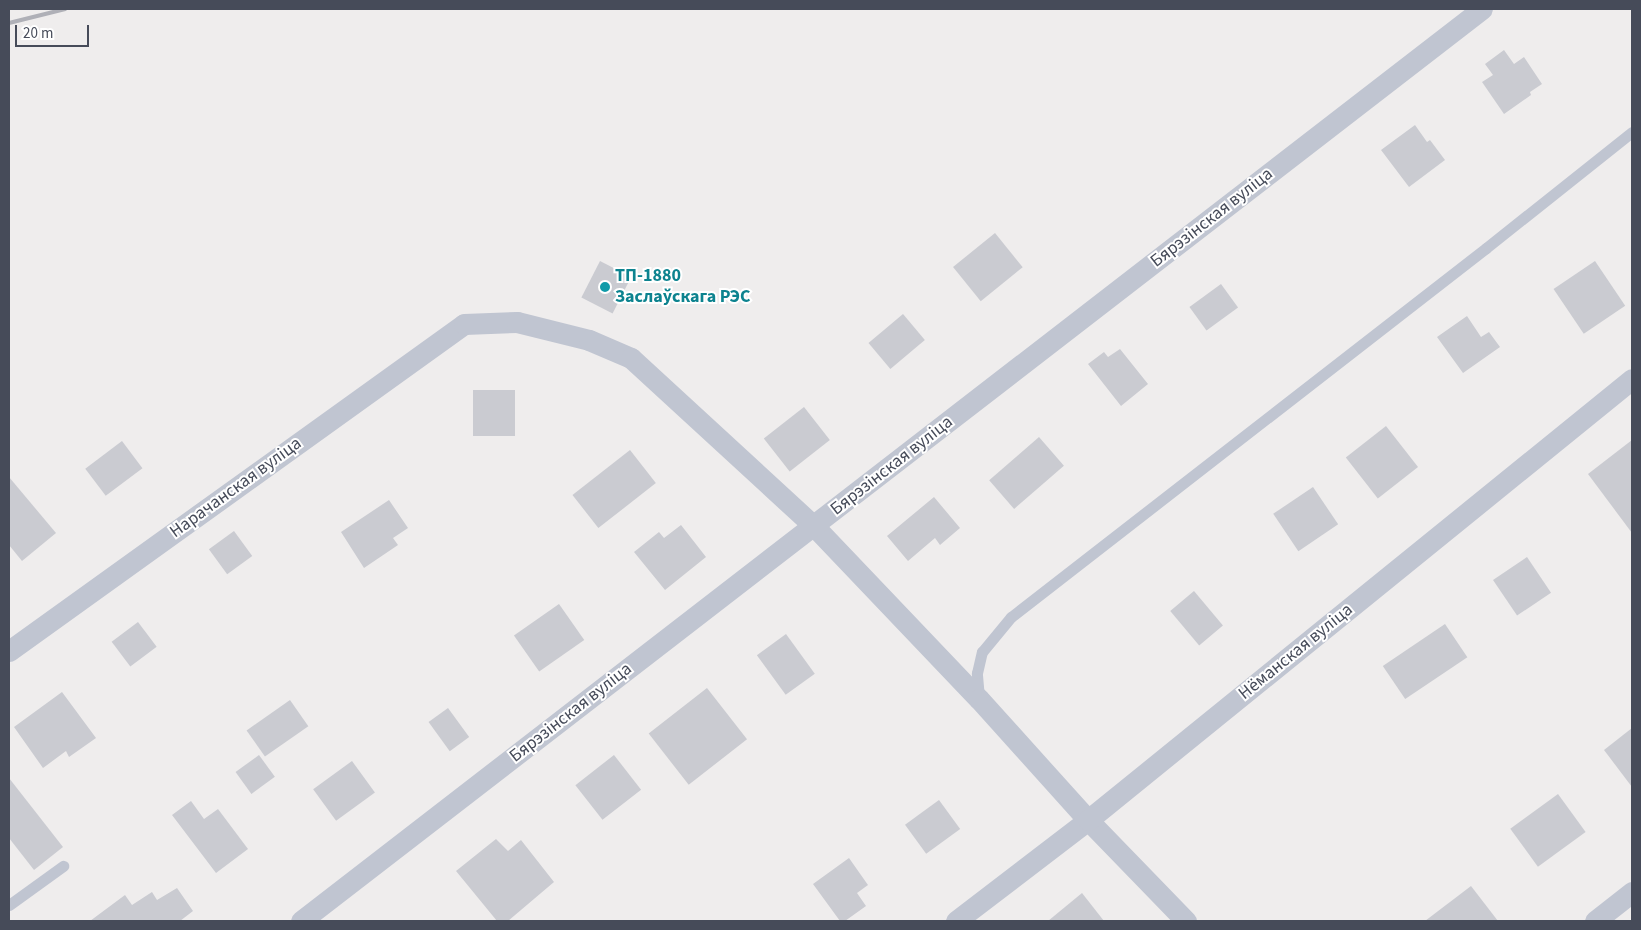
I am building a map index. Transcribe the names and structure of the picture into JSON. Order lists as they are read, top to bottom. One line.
{"streets":{"street":["Бярэзінская вуліца","Нарачанская вуліца","Нёманская вуліца"]},"crossings":[["Бярэзінская вуліца","Нарачанская вуліца"]],"places":["ТП-1880 Заслаўскага РЭС"],"scale_bar":"20 m"}
